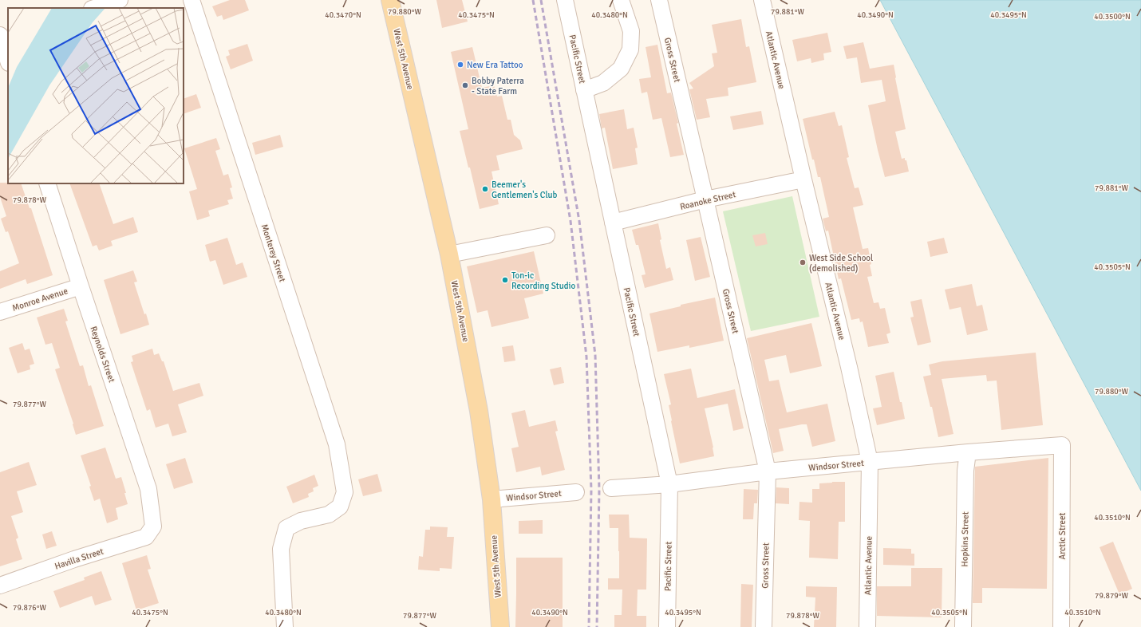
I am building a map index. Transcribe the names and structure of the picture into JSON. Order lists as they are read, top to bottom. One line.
{"streets":{"main road":["West 5th Avenue"],"street":["Pacific Street","Gross Street","Atlantic Avenue","Roanoke Street","Monterey Street","Monroe Avenue","Reynolds Street","Windsor Street","Arctic Street","Hopkins Street","Havilla Street"]},"crossings":[["West 5th Avenue","Windsor Street"],["Pacific Street","Roanoke Street"],["Pacific Street","Windsor Street"],["Gross Street","Roanoke Street"],["Gross Street","Windsor Street"],["Atlantic Avenue","Roanoke Street"],["Atlantic Avenue","Windsor Street"],["Monroe Avenue","Reynolds Street"],["Reynolds Street","Havilla Street"],["Windsor Street","Arctic Street"],["Windsor Street","Hopkins Street"]],"places":["New Era Tattoo","Bobby Paterra - State Farm","Beemer's Gentlemen's Club","West Side School (demolished)","Ton-ic Recording Studio"],"coordinates":["79.880°W","79.881°W","40.3470°N","40.3475°N","40.3480°N","40.3490°N","40.3495°N","40.3500°N","79.878°W","40.3505°N","79.877°W","40.3510°N","79.879°W","79.876°W"]}
